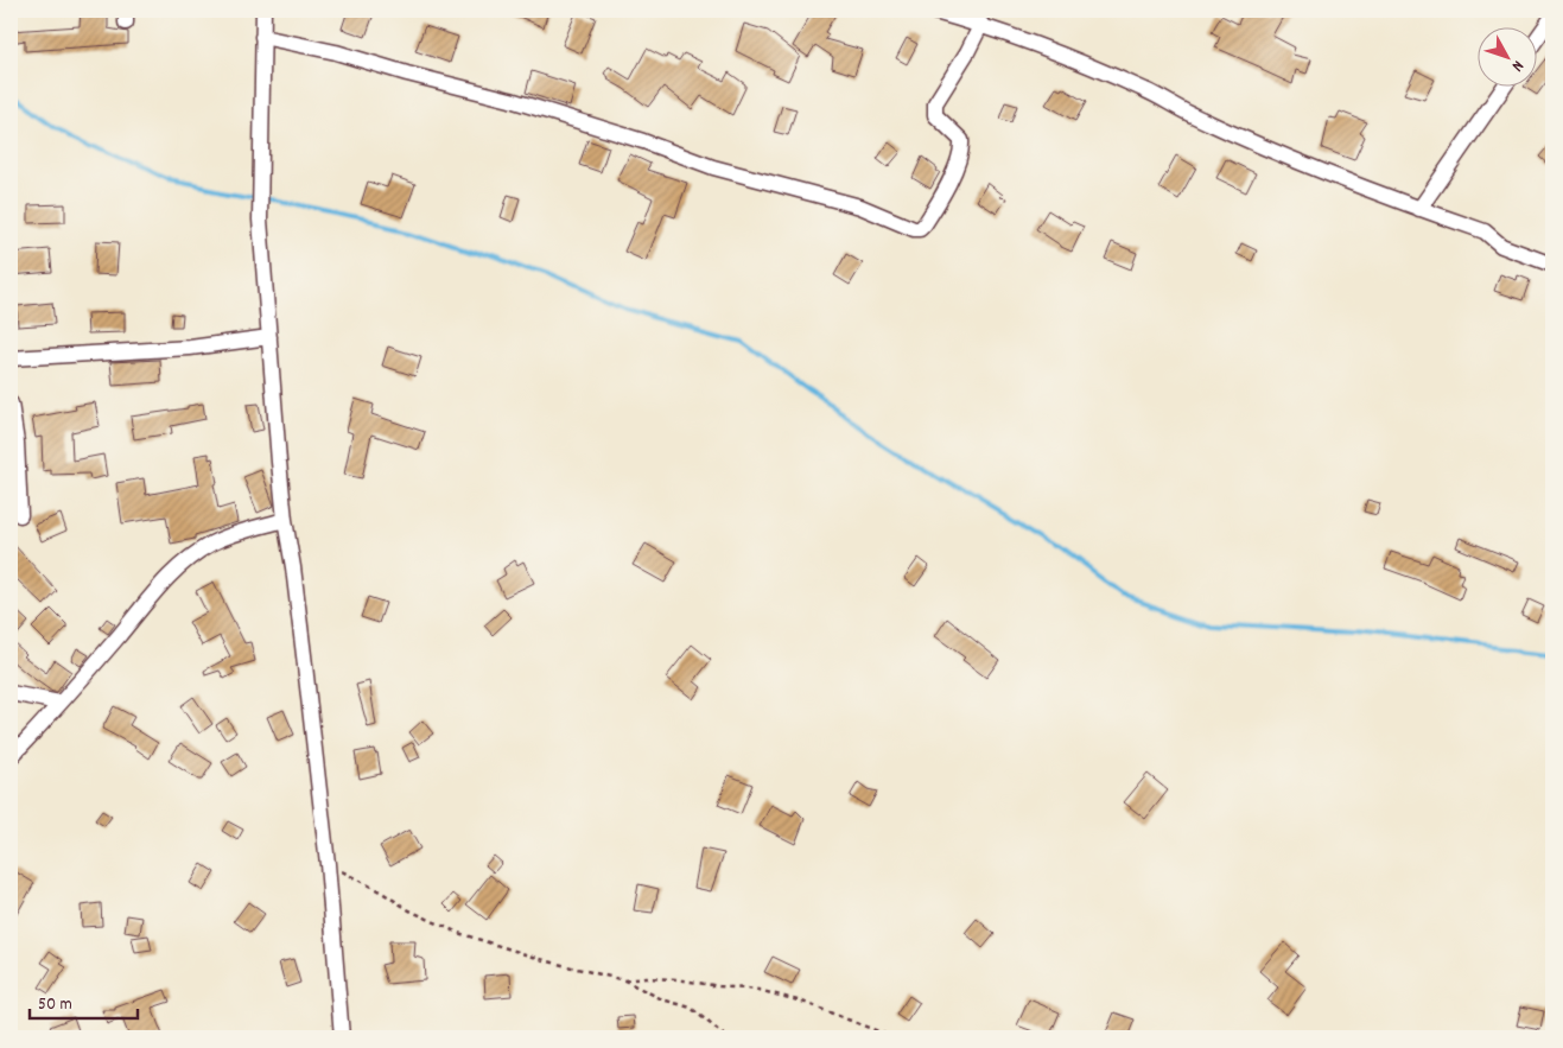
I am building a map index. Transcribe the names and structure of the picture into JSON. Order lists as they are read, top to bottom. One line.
{"scale_bar":"50 m","north":"bottom right"}
